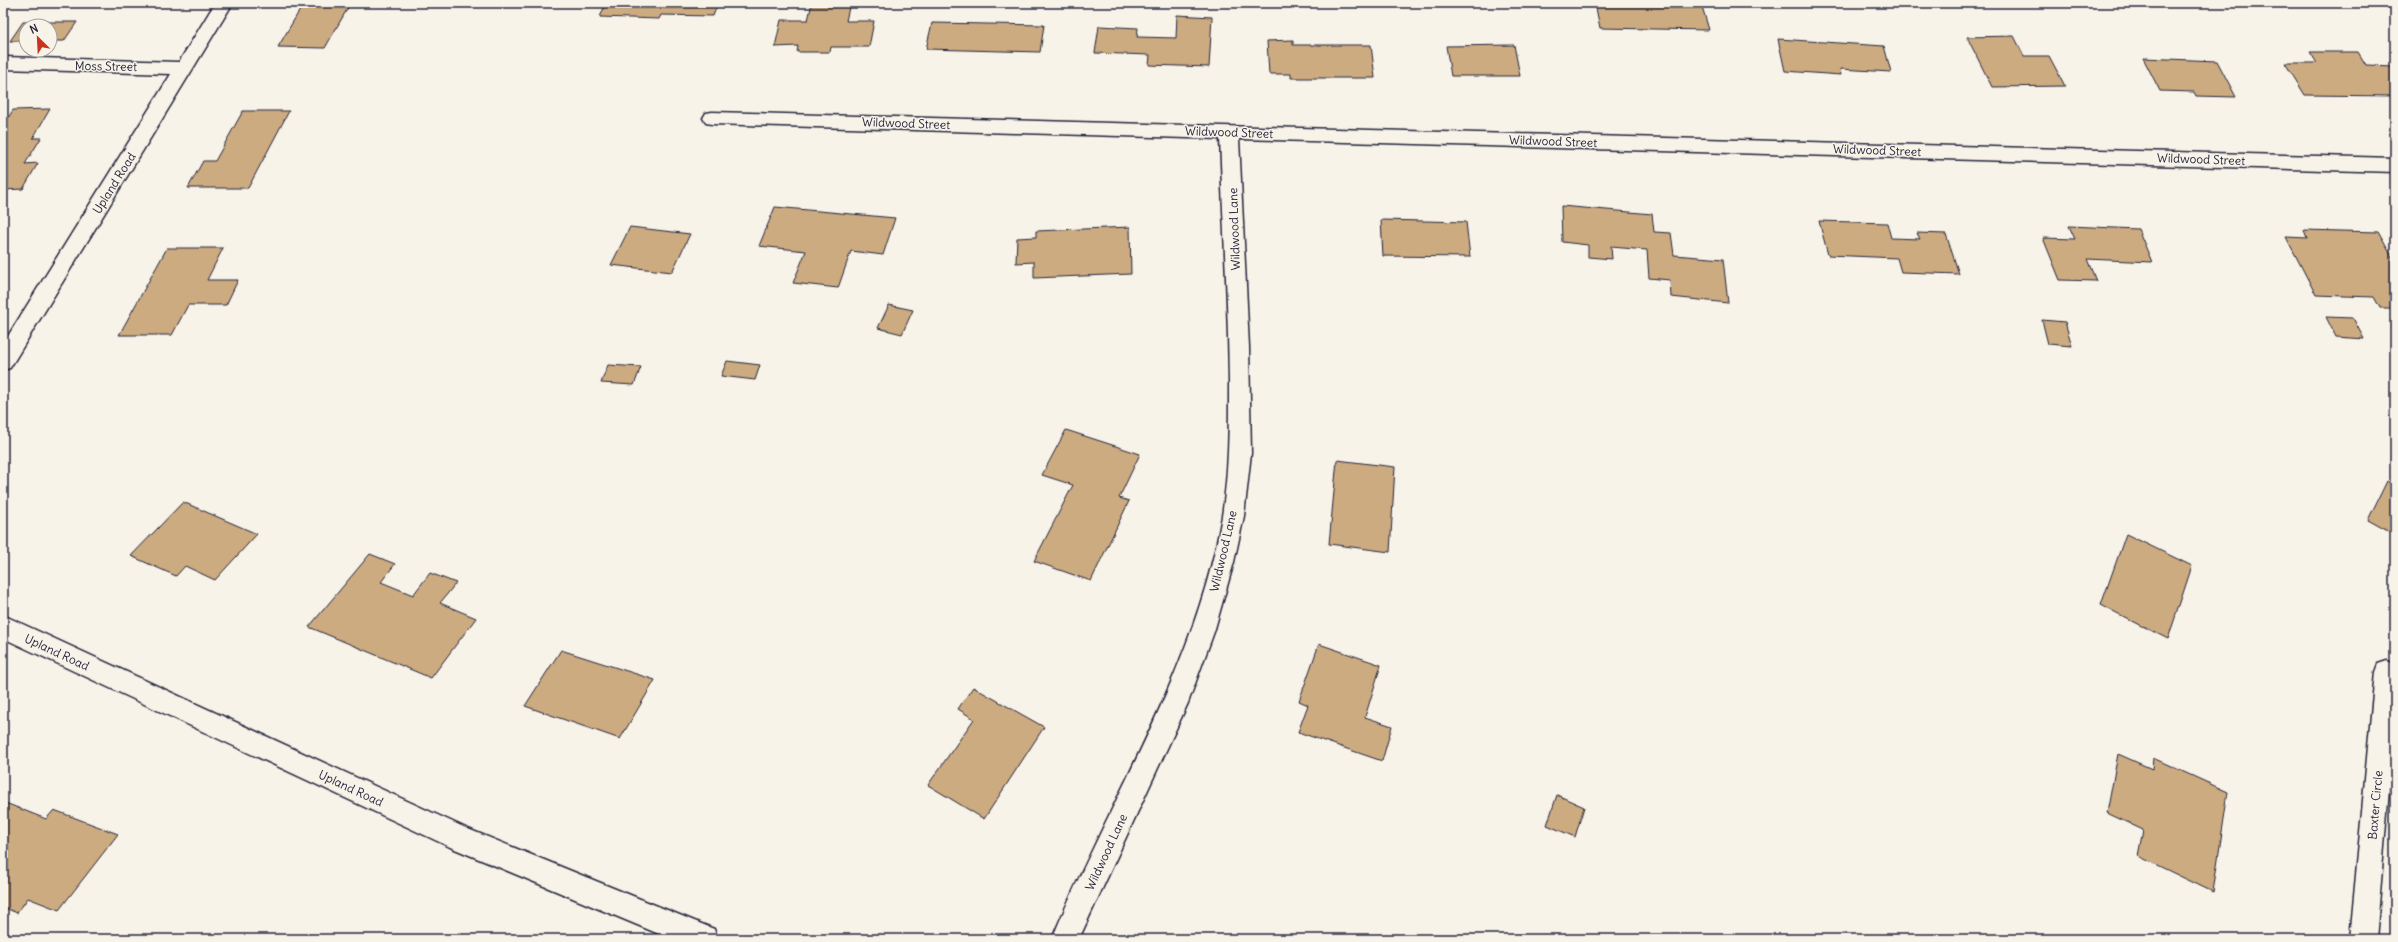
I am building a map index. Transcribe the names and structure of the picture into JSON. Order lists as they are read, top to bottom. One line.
{"streets":{"street":["Moss Street","Wildwood Street","Upland Road","Wildwood Lane","Baxter Circle"]},"crossings":[["Moss Street","Upland Road"],["Wildwood Street","Wildwood Lane"]],"north":"top left"}
